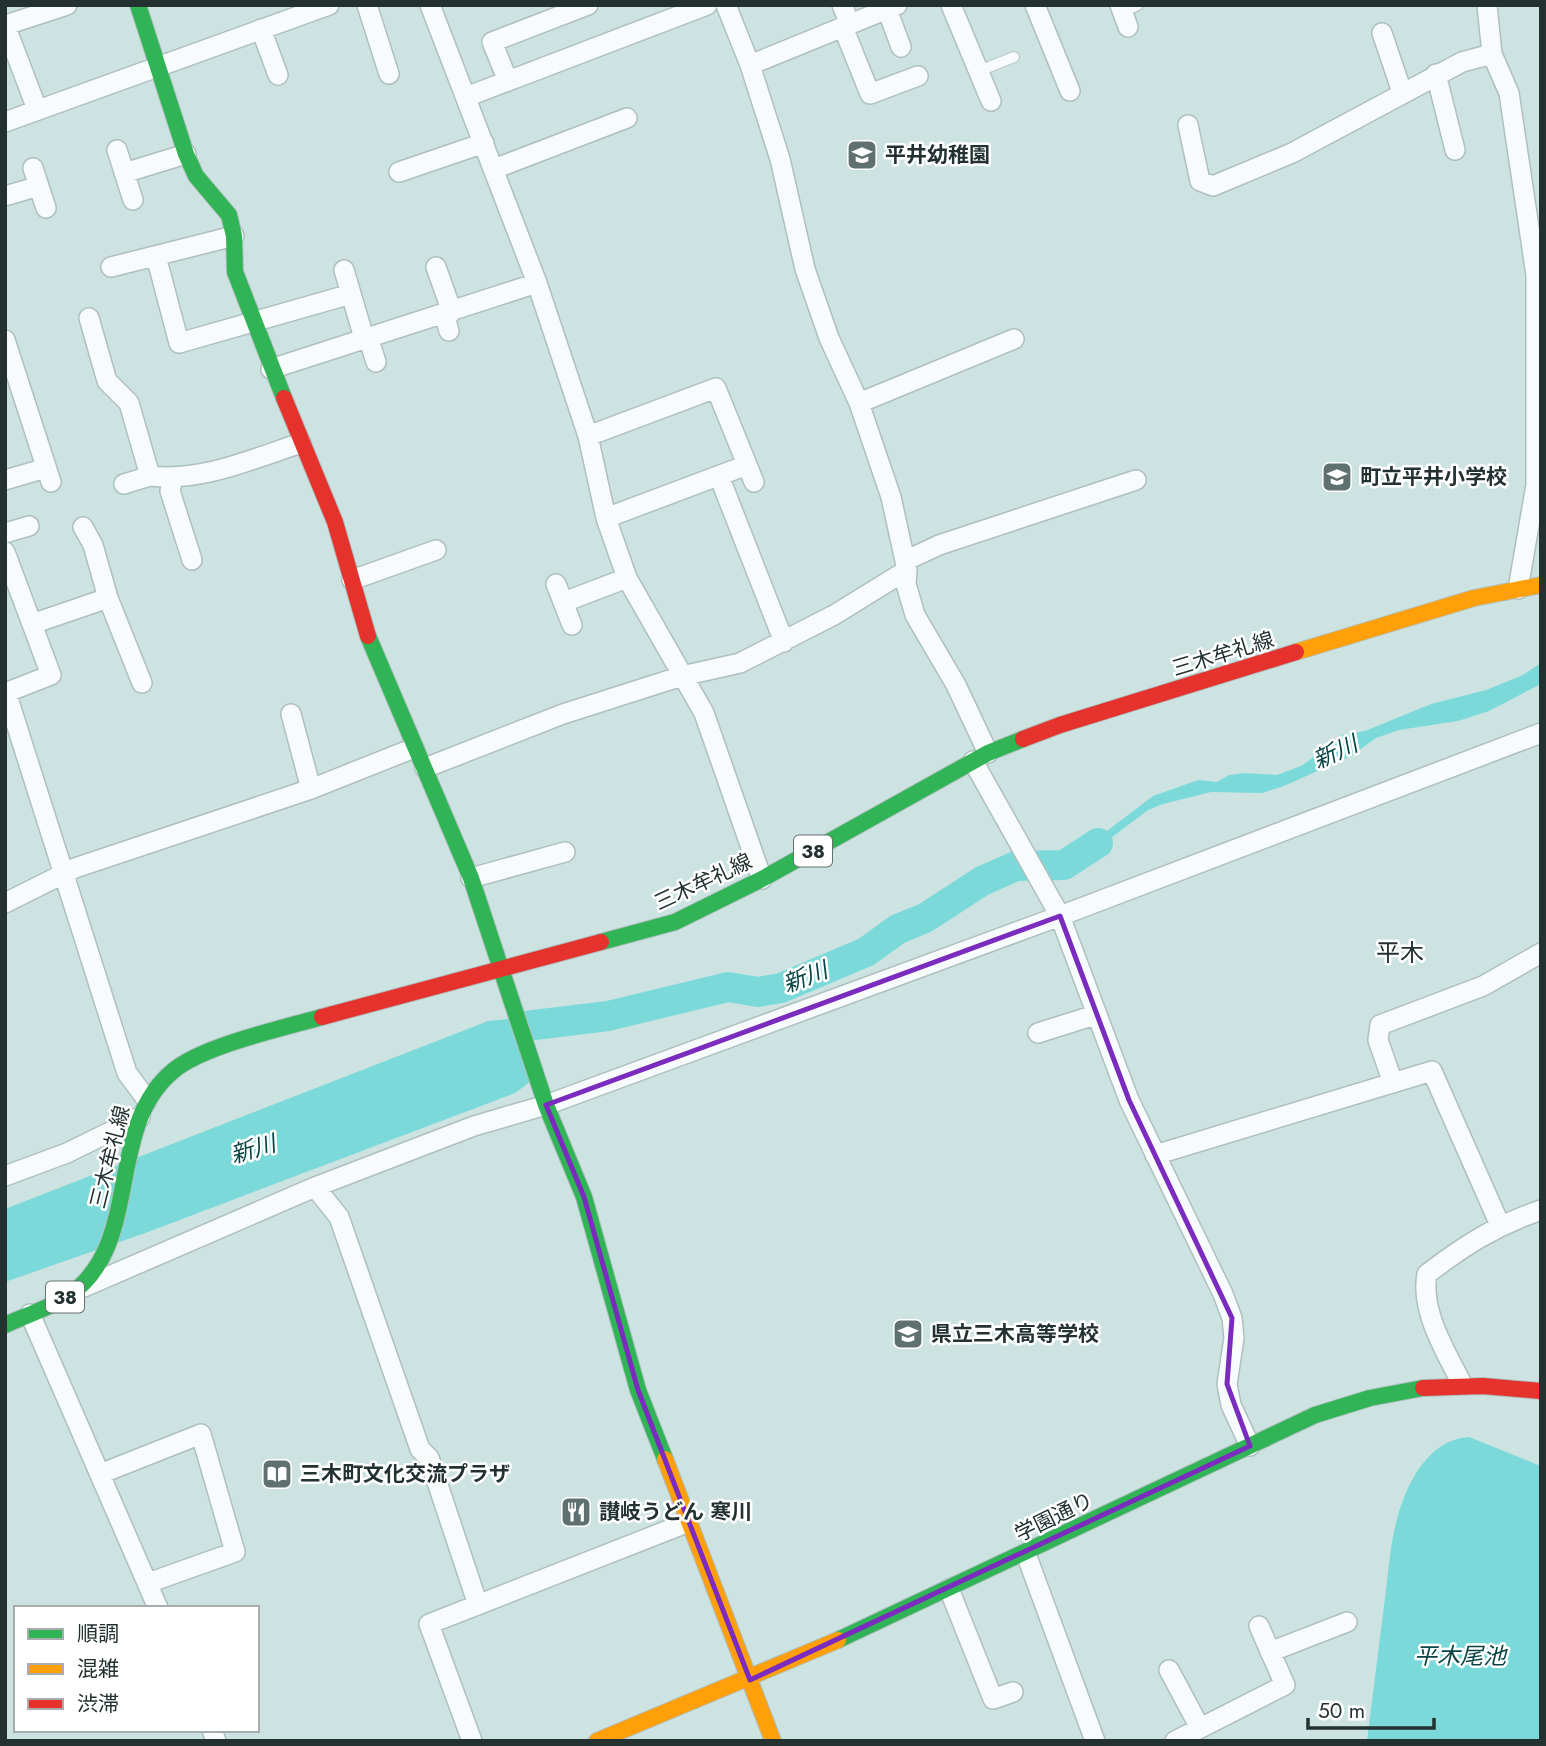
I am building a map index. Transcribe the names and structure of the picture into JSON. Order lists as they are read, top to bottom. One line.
{"streets":{"street":["三木牟礼線","38","学園通り"]},"districts":["平木"],"water":["新川","平木尾池"],"places":{"school or university":["平井幼稚園","町立平井小学校","県立三木高等学校"],"library":["三木町文化交流プラザ"],"restaurant":["讃岐うどん 寒川"]},"legend":["順調","混雑","渋滞"],"scale_bar":"50 m"}
